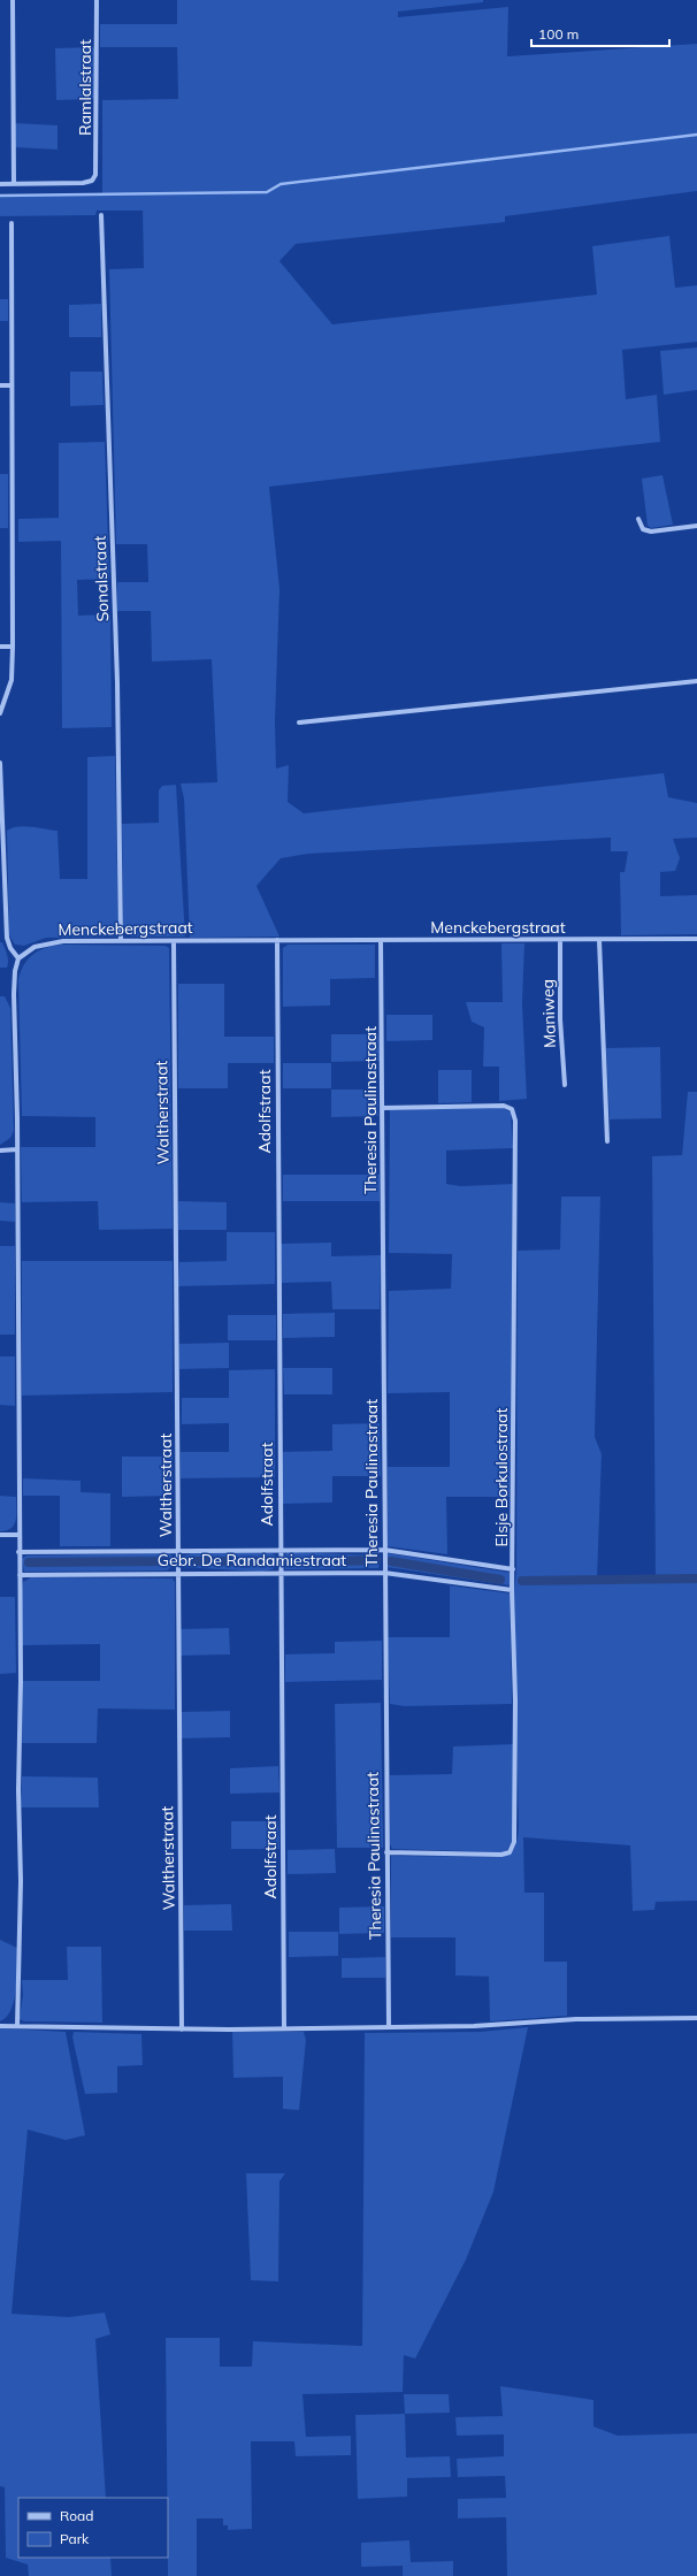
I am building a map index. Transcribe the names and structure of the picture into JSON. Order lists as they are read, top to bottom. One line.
{"streets":{"street":["Ramlalstraat","Sonalstraat","Menckebergstraat","Maniweg","Theresia Paulinastraat","Adolfstraat","Waltherstraat","Elsje Borkulostraat","Gebr. De Randamiestraat"]},"crossings":[["Sonalstraat","Menckebergstraat"],["Menckebergstraat","Maniweg"],["Menckebergstraat","Theresia Paulinastraat"],["Menckebergstraat","Adolfstraat"],["Menckebergstraat","Waltherstraat"],["Theresia Paulinastraat","Elsje Borkulostraat"],["Theresia Paulinastraat","Gebr. De Randamiestraat"],["Adolfstraat","Gebr. De Randamiestraat"],["Waltherstraat","Gebr. De Randamiestraat"],["Elsje Borkulostraat","Gebr. De Randamiestraat"]],"legend":["Road","Park"],"scale_bar":"100 m"}
